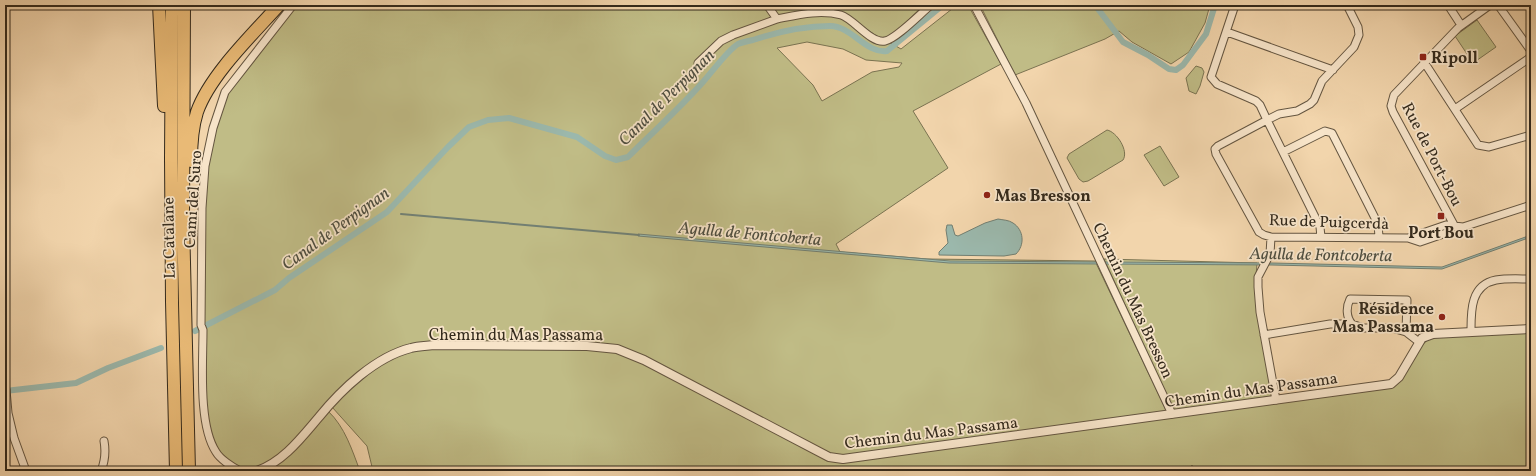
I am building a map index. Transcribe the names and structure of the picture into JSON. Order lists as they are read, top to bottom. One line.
{"streets":{"highway":["La Catalane"],"street":["Rue de Port-Bou","Cami del Suro","Rue de Puigcerdà","Chemin du Mas Bresson","Chemin du Mas Passama"]},"crossings":[["Rue de Port-Bou","Rue de Puigcerdà"],["Chemin du Mas Bresson","Chemin du Mas Passama"]],"water":["Canal de Perpignan","Agulla de Fontcoberta"],"places":{"transit":["Ripoll","Port Bou"],"other":["Mas Bresson","Résidence Mas Passama"]}}
